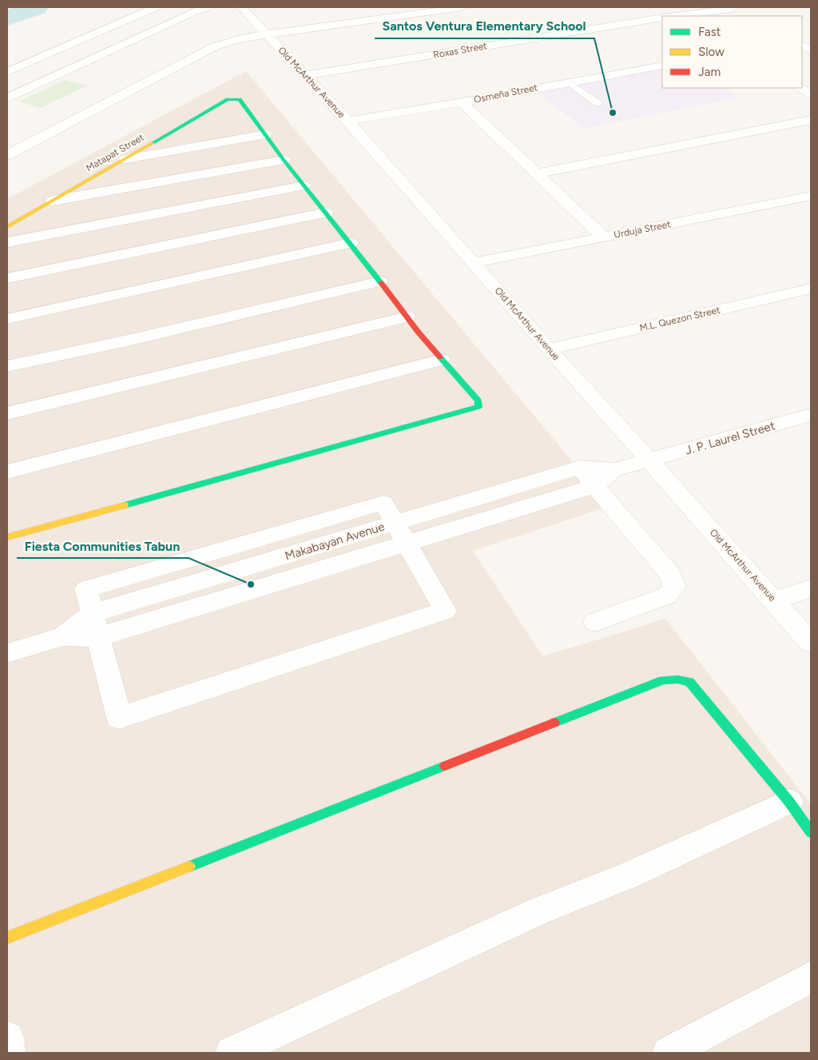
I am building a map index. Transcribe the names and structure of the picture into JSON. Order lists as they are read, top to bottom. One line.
{"streets":{"street":["Roxas Street","Old McArthur Avenue","Osmeña Street","Matapat Street","Urduja Street","M.L. Quezon Street","J. P. Laurel Street","Makabayan Avenue"]},"crossings":[["Roxas Street","Old McArthur Avenue"],["Old McArthur Avenue","Osmeña Street"],["Old McArthur Avenue","Urduja Street"],["Old McArthur Avenue","M.L. Quezon Street"],["Old McArthur Avenue","J. P. Laurel Street"],["Old McArthur Avenue","Makabayan Avenue"],["J. P. Laurel Street","Makabayan Avenue"]],"places":["Santos Ventura Elementary School","Fiesta Communities Tabun"],"legend":["Fast","Slow","Jam"]}
